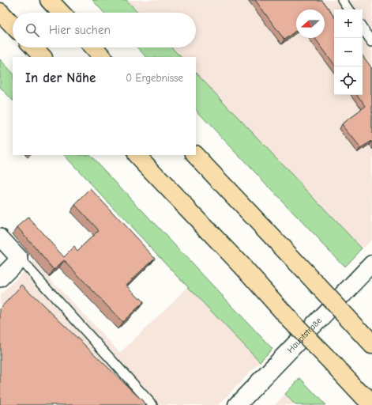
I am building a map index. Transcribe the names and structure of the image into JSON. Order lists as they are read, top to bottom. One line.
{"streets":{"street":["Hauptstraße"]},"north":"left","page":{"map_buttons":["+","−"],"search":"Hier suchen","heading":["In der Nähe","0 Ergebnisse"]}}
